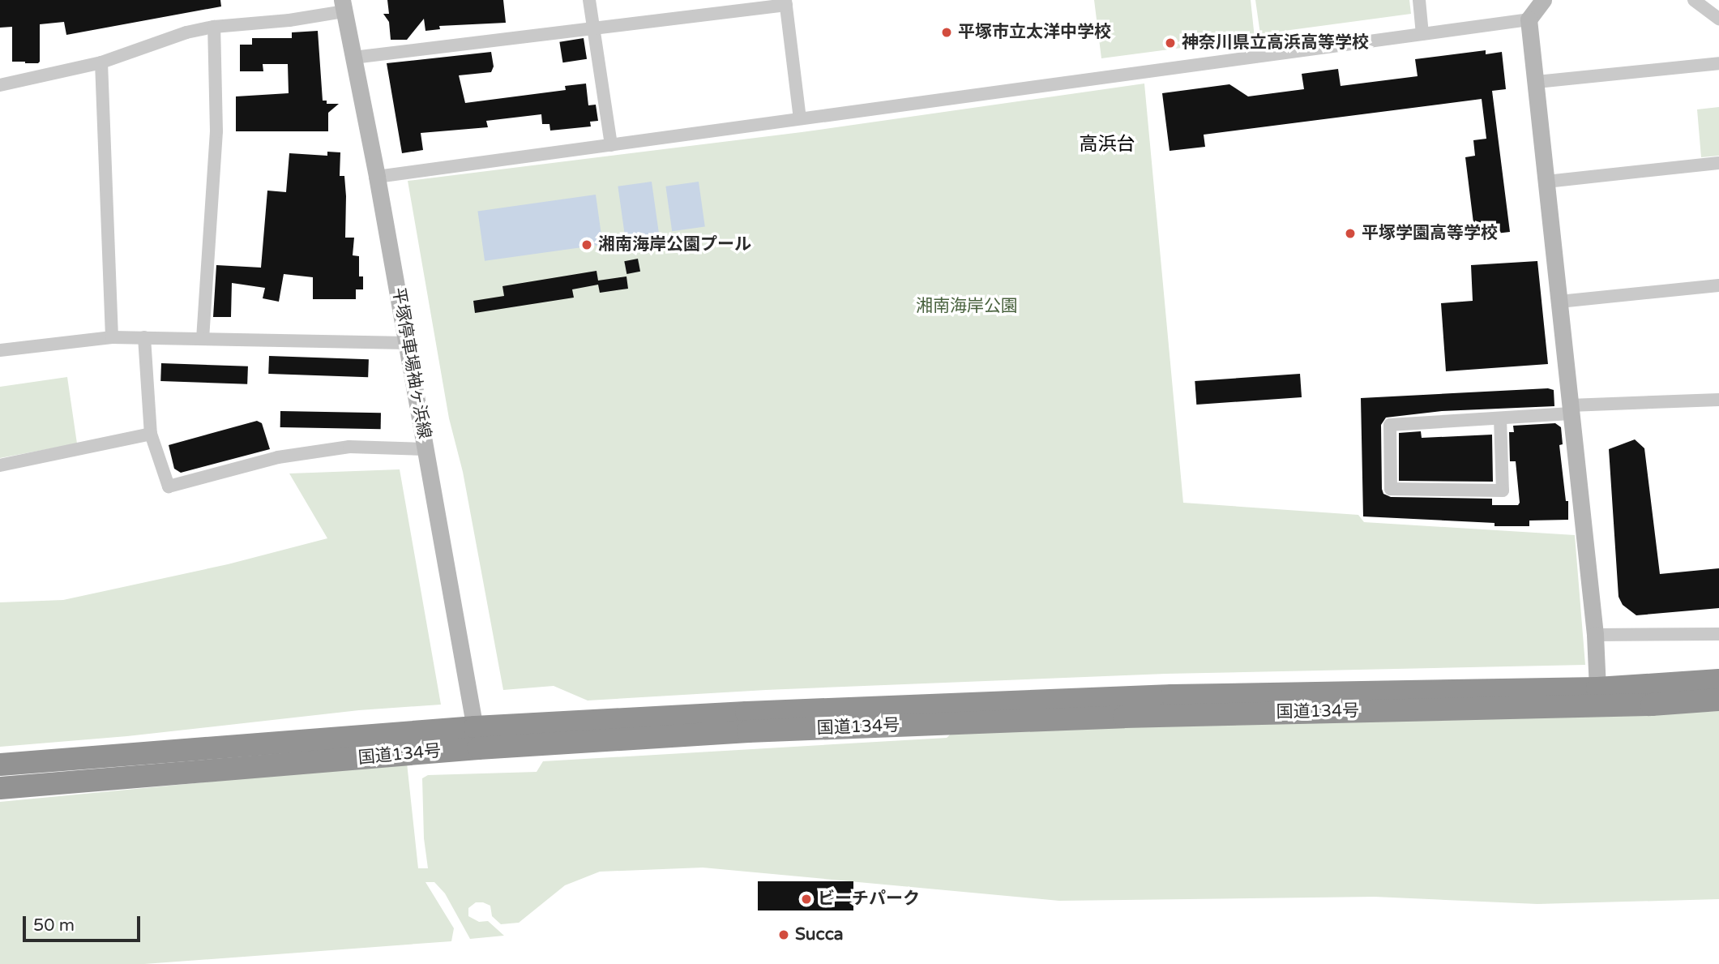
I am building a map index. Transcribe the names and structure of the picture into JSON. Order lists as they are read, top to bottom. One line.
{"streets":{"highway":["国道134号"],"main road":["平塚停車場袖ヶ浜線"]},"crossings":[["平塚停車場袖ヶ浜線","国道134号"]],"districts":["高浜台"],"parks":["湘南海岸公園"],"places":["平塚市立太洋中学校","神奈川県立高浜高等学校","平塚学園高等学校","湘南海岸公園プール","ビーチパーク","Succa"],"scale_bar":"50 m"}
